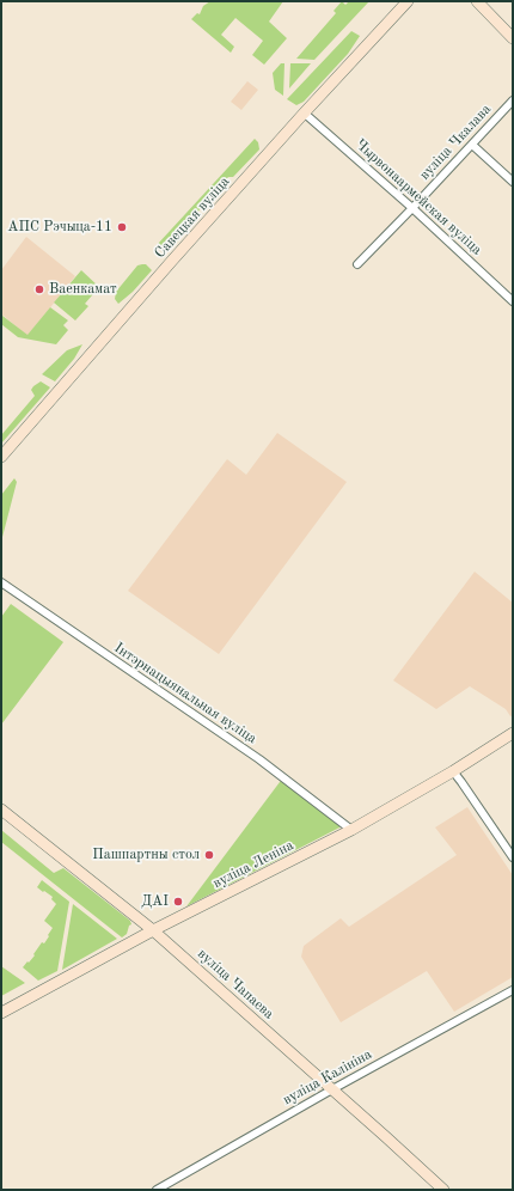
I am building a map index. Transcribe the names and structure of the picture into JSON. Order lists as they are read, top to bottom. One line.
{"streets":{"street":["вуліца Чкалава","Чырвонаармейская вуліца","Савецкая вуліца","Інтэрнацыянальная вуліца","вуліца Леніна","вуліца Чапаева","вуліца Калініна"]},"crossings":[["вуліца Чкалава","Чырвонаармейская вуліца"],["Чырвонаармейская вуліца","Савецкая вуліца"],["Інтэрнацыянальная вуліца","вуліца Леніна"],["вуліца Леніна","вуліца Чапаева"],["вуліца Чапаева","вуліца Калініна"]],"places":["АПС Рэчыца-11","Ваенкамат","Пашпартны стол","ДАІ"]}
